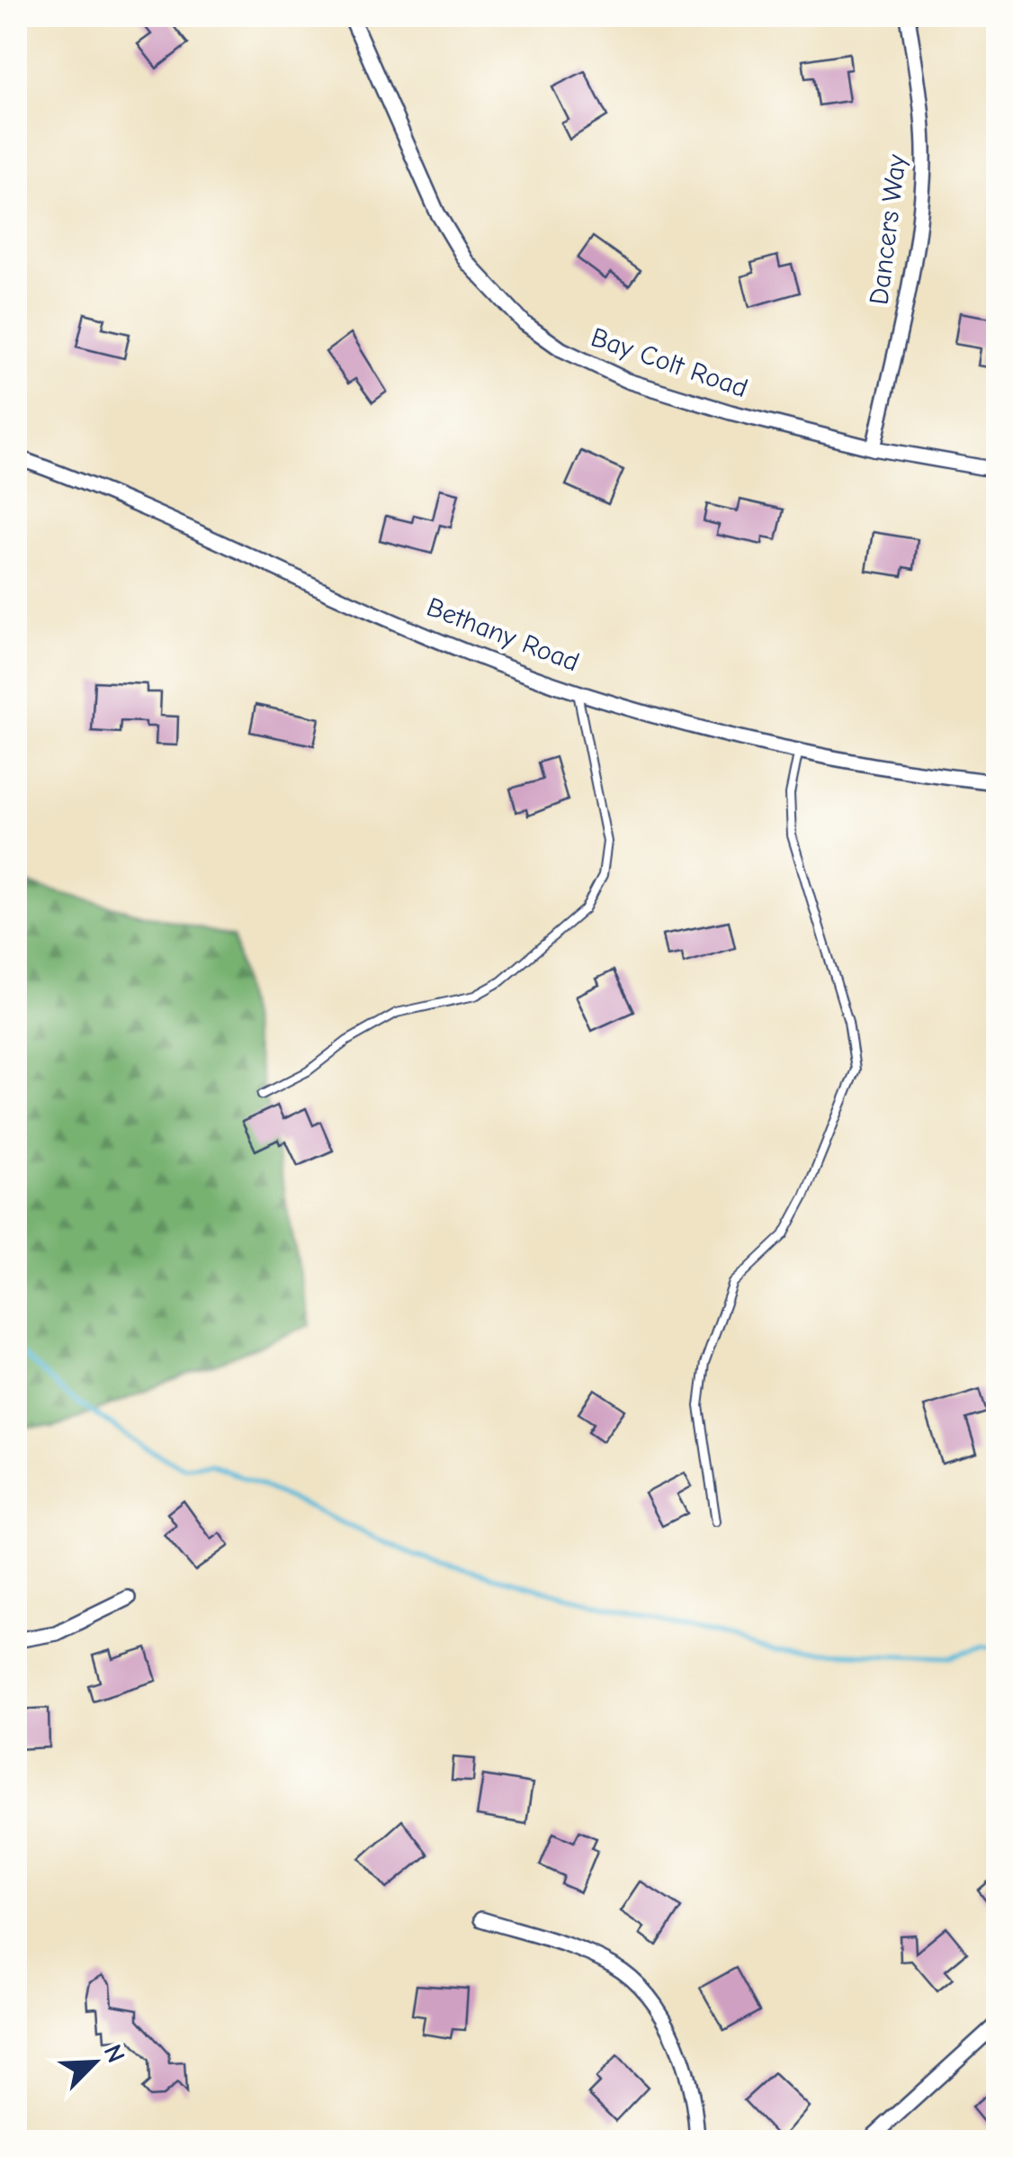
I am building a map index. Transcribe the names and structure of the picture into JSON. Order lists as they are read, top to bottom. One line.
{"streets":{"street":["Dancers Way","Bay Colt Road","Bethany Road"]},"crossings":[["Dancers Way","Bay Colt Road"]],"north":"top right"}
